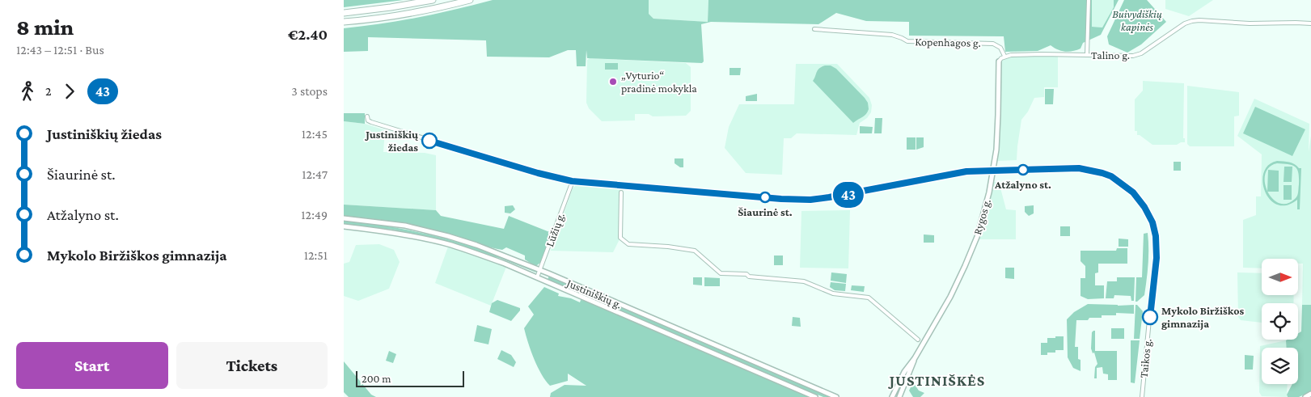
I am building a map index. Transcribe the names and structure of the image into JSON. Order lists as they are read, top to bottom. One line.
{"streets":{"main road":["Rygos g.","Justiniškių g."],"street":["Kopenhagos g.","Talino g.","Lūžių g.","Taikos g."]},"crossings":[["Kopenhagos g.","Talino g."],["Rygos g.","Taikos g."],["Lūžių g.","Justiniškių g."],["Lūžių g.","Taikos g."]],"districts":["JUSTINIŠKĖS"],"parks":["Buivydiškių kapinės"],"places":["„Vyturio“ pradinė mokykla","Justiniškių žiedas","Atžalyno st.","Šiaurinė st.","Mykolo Biržiškos gimnazija"],"lines":["bus line 43"],"scale_bar":"200 m","north":"right","page":{"heading":["8 min","12:43 – 12:51 · Bus","€2.40"],"on_map":"43","legs":["2","43","3 stops"],"list":[{"name":"Justiniškių žiedas","value":"12:45"},{"name":"Šiaurinė st.","value":"12:47"},{"name":"Atžalyno st.","value":"12:49"},{"name":"Mykolo Biržiškos gimnazija","value":"12:51"}],"buttons":["Start","Tickets"],"scale":"200 m"}}
